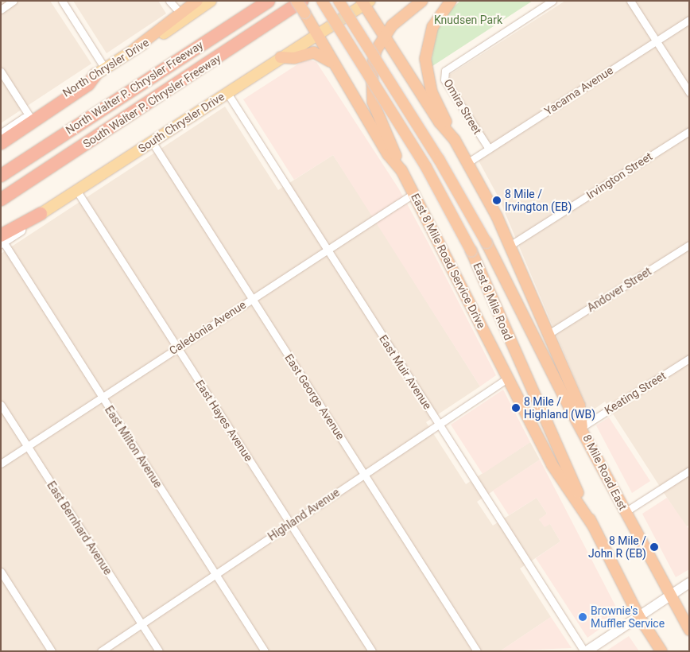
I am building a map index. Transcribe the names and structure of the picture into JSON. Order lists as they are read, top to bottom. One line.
{"streets":{"highway":["North Walter P. Chrysler Freeway","South Walter P. Chrysler Freeway","East 8 Mile Road Service Drive","East 8 Mile Road","8 Mile Road East"],"main road":["North Chrysler Drive","South Chrysler Drive"],"street":["Yacama Avenue","Omira Street","Irvington Street","Andover Street","Caledonia Avenue","East Muir Avenue","Keating Street","East George Avenue","East Hayes Avenue","East Milton Avenue","Highland Avenue","East Bernhard Avenue"]},"crossings":[["Yacama Avenue","Omira Street"],["South Walter P. Chrysler Freeway","East 8 Mile Road Service Drive"],["South Chrysler Drive","East 8 Mile Road Service Drive"],["South Chrysler Drive","East Muir Avenue"],["South Chrysler Drive","East George Avenue"],["South Chrysler Drive","East Hayes Avenue"],["East 8 Mile Road Service Drive","East 8 Mile Road"],["East 8 Mile Road Service Drive","Caledonia Avenue"],["East 8 Mile Road Service Drive","Highland Avenue"],["Caledonia Avenue","East Muir Avenue"],["Caledonia Avenue","East George Avenue"],["Caledonia Avenue","East Hayes Avenue"],["Caledonia Avenue","East Milton Avenue"],["Caledonia Avenue","East Bernhard Avenue"],["East Muir Avenue","Highland Avenue"],["Keating Street","8 Mile Road East"],["East George Avenue","Highland Avenue"],["East Hayes Avenue","Highland Avenue"],["East Milton Avenue","Highland Avenue"],["Highland Avenue","East Bernhard Avenue"]],"parks":["Knudsen Park"],"places":["8 Mile / Irvington (EB)","8 Mile / Highland (WB)","8 Mile / John R (EB)","Brownie's Muffler Service"]}
